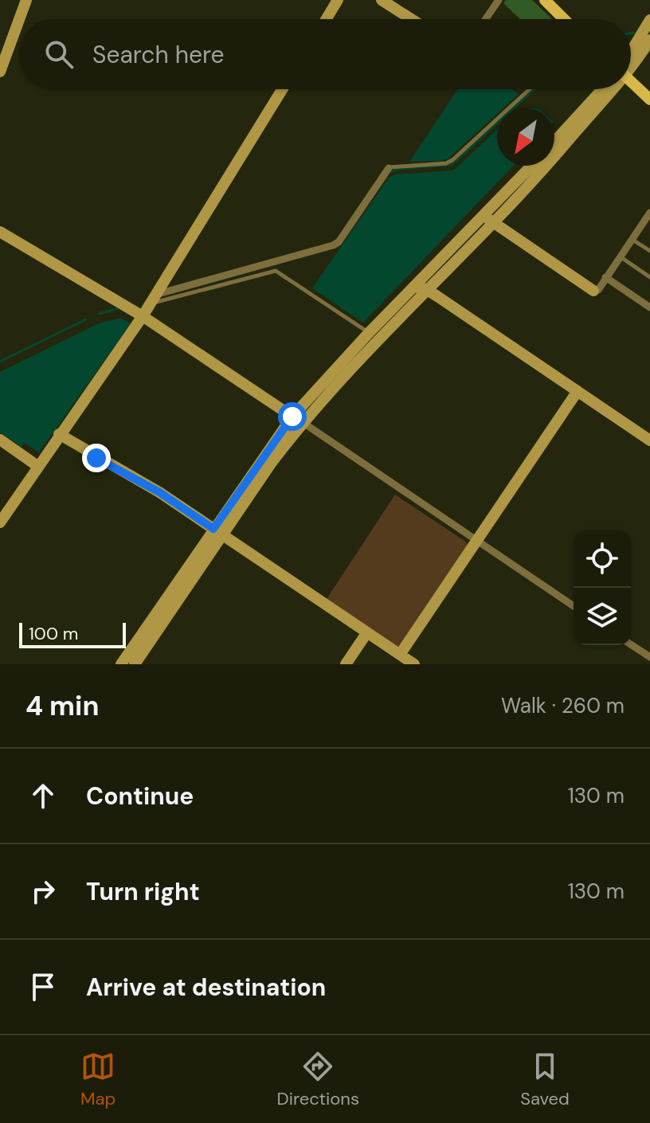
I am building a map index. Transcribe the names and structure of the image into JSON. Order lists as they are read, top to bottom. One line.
{"scale_bar":"100 m","north":"bottom left","page":{"search":"Search here","scale":"100 m","heading":["4 min","Walk · 260 m"],"list":[["Continue","130 m"],["Turn right","130 m"],"Arrive at destination"],"nav":["Map","Directions","Saved"]}}
